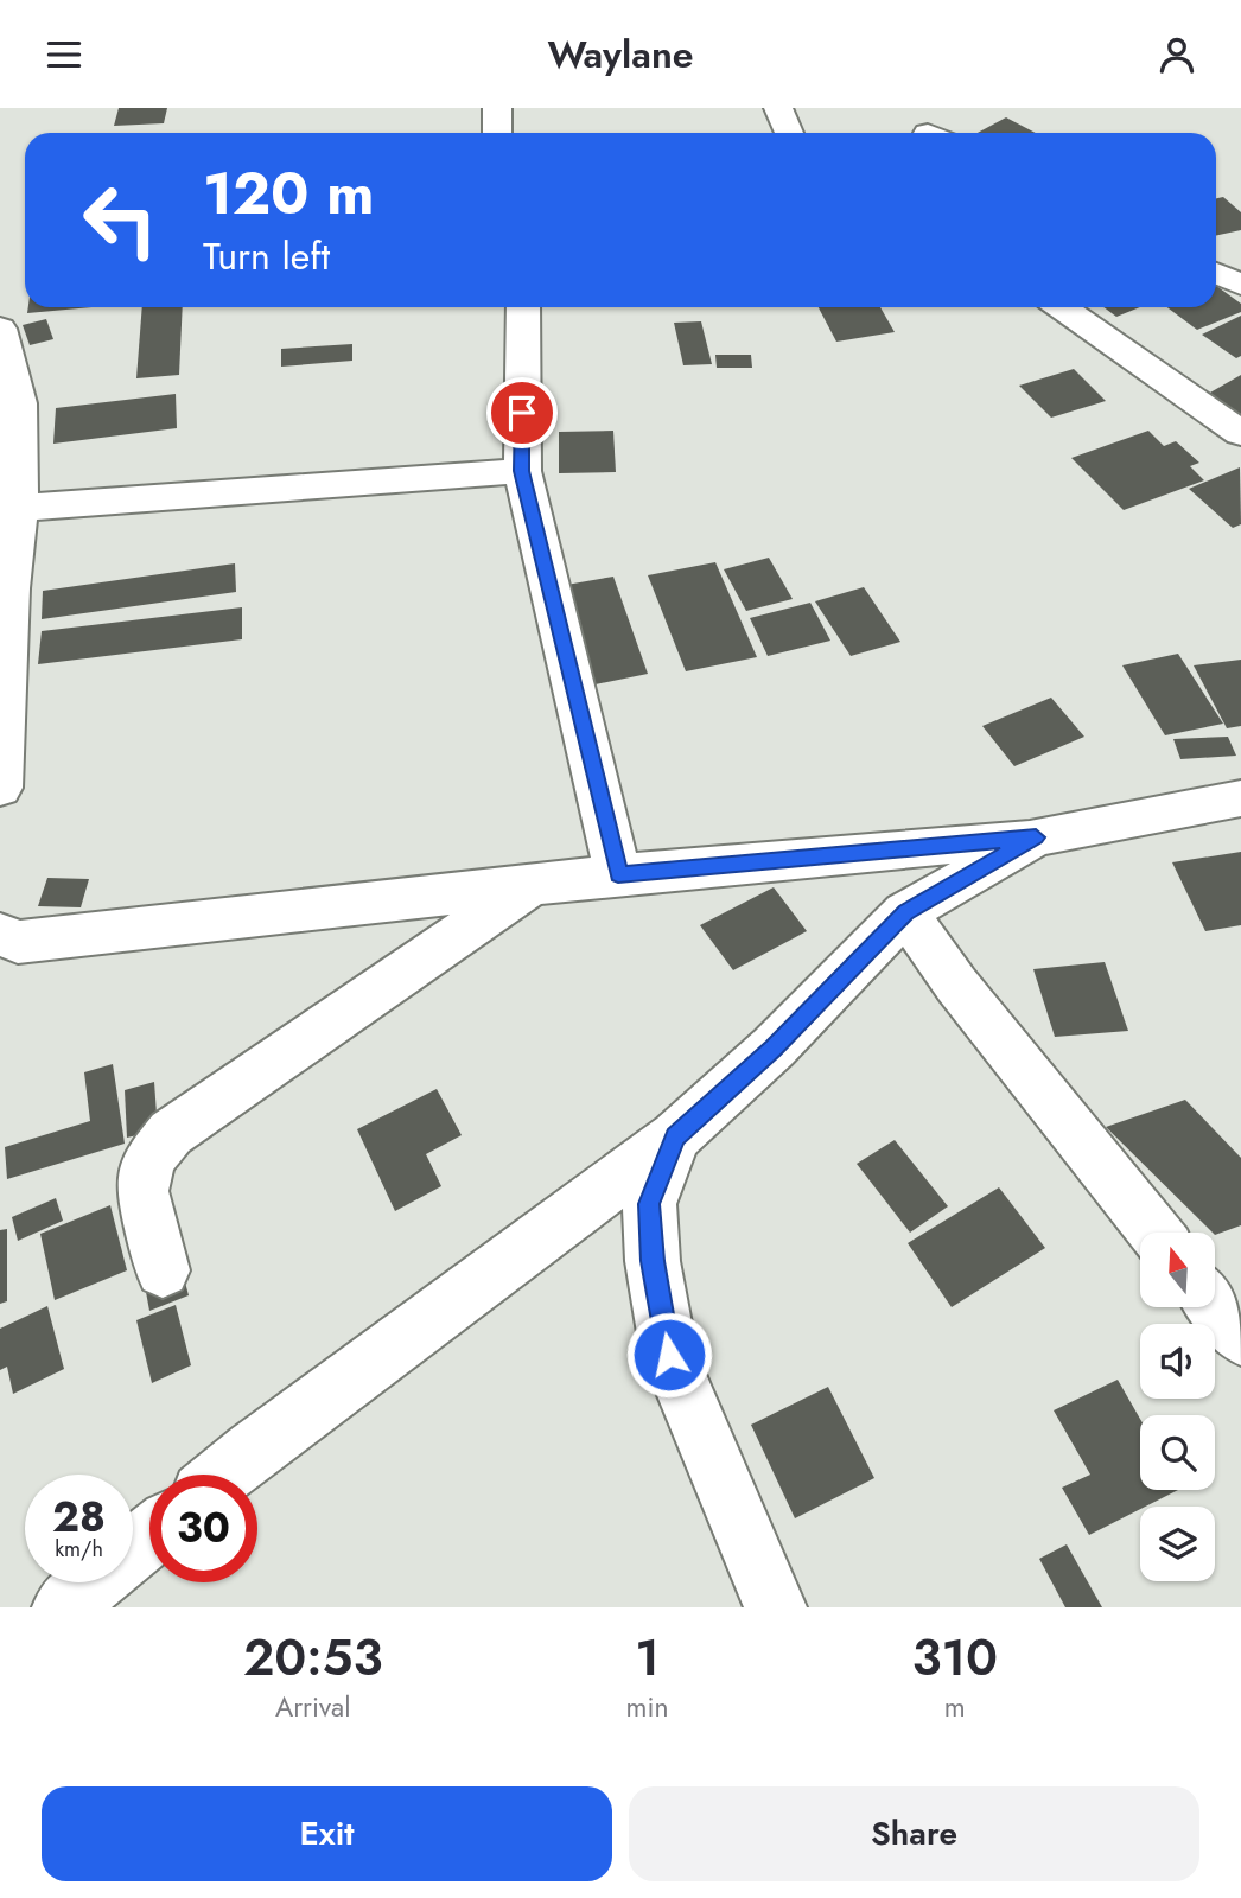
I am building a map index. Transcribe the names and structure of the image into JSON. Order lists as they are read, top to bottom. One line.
{"north":"top","page":{"header":"Waylane","turn":["120 m","Turn left"],"speed":"28 km/h","limit":"30","eta":["20:53","Arrival","1","min","310","m"],"buttons":["Exit","Share"]}}
